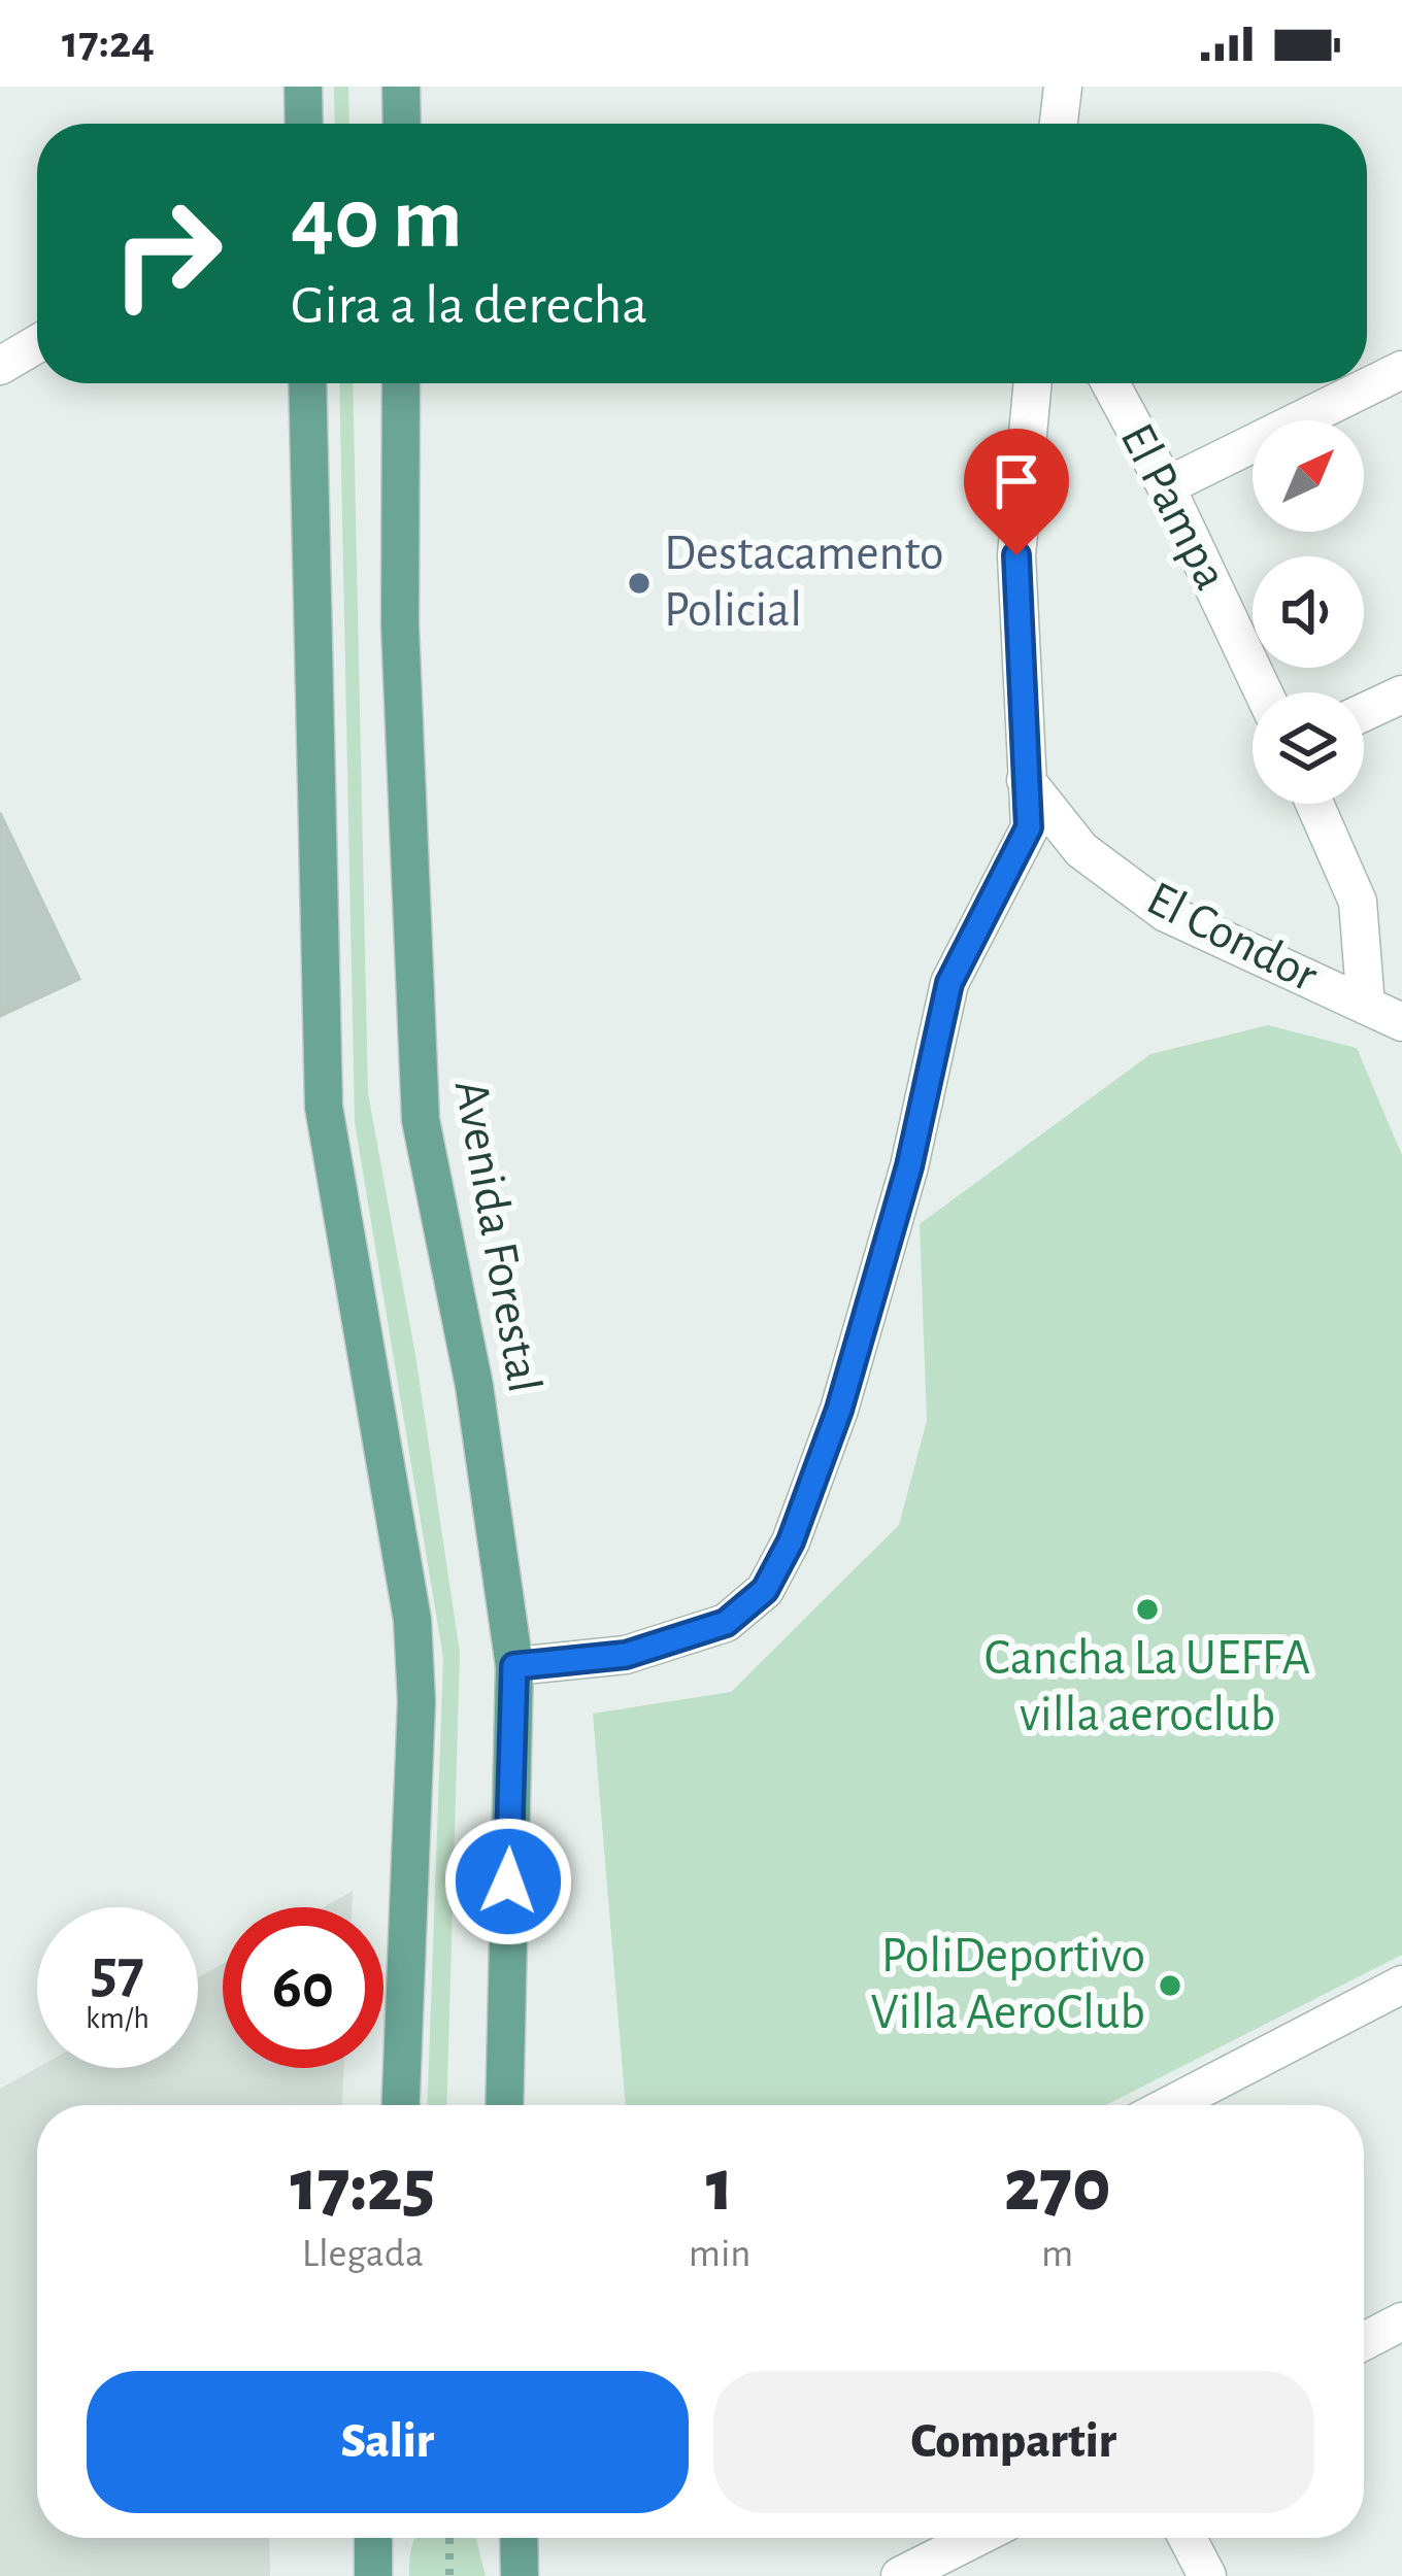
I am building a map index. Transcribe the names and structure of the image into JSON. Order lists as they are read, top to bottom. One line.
{"streets":{"main road":["Avenida Forestal"],"street":["El Pampa","El Condor"]},"places":["Destacamento Policial","Cancha La UEFFA villa aeroclub","PoliDeportivo Villa AeroClub"],"north":"top right","page":{"status":"17:24","turn":["40 m","Gira a la derecha"],"speed":"57 km/h","limit":"60","eta":["17:25","Llegada","1","min","270","m"],"buttons":["Salir","Compartir"]}}
